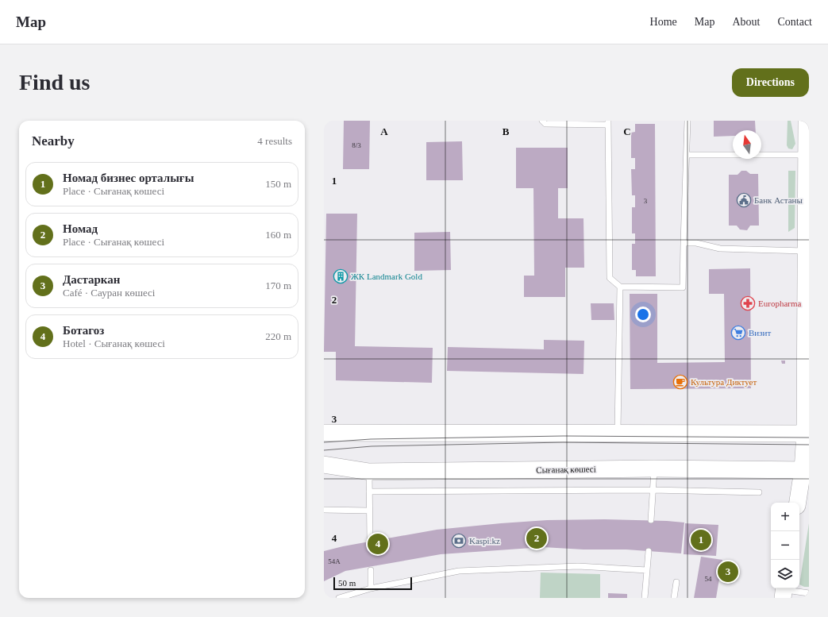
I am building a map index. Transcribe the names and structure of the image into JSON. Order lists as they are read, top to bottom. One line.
{"streets":{"main road":["Сығанақ көшесі"]},"places":{"public building":["Банк Астаны"],"building":["ЖК Landmark Gold"],"pharmacy":["Europharma"],"supermarket":["Визит"],"cafe":["Культура Диктует"],"bank":["Kaspi.kz"]},"house_numbers":["8/3","3","54А","54"],"scale_bar":"50 m","north":"top","page":{"header":"Map","nav":["Home","Map","About","Contact"],"buttons":"Directions","title":"Find us","heading":["Nearby","4 results"],"list":[{"mark":"1","name":"Номад бизнес орталығы","note":"Place · Сығанақ көшесі","value":"150 m"},{"mark":"2","name":"Номад","note":"Place · Сығанақ көшесі","value":"160 m"},{"mark":"3","name":"Дастаркан","note":"Café · Сауран көшесі","value":"170 m"},{"mark":"4","name":"Ботагоз","note":"Hotel · Сығанақ көшесі","value":"220 m"}],"map_buttons":["+","−"],"pins":["2","1","4","3"],"scale":"50 m"},"grid":{"columns":["A","B","C"],"rows":["1","2","3","4"]}}
